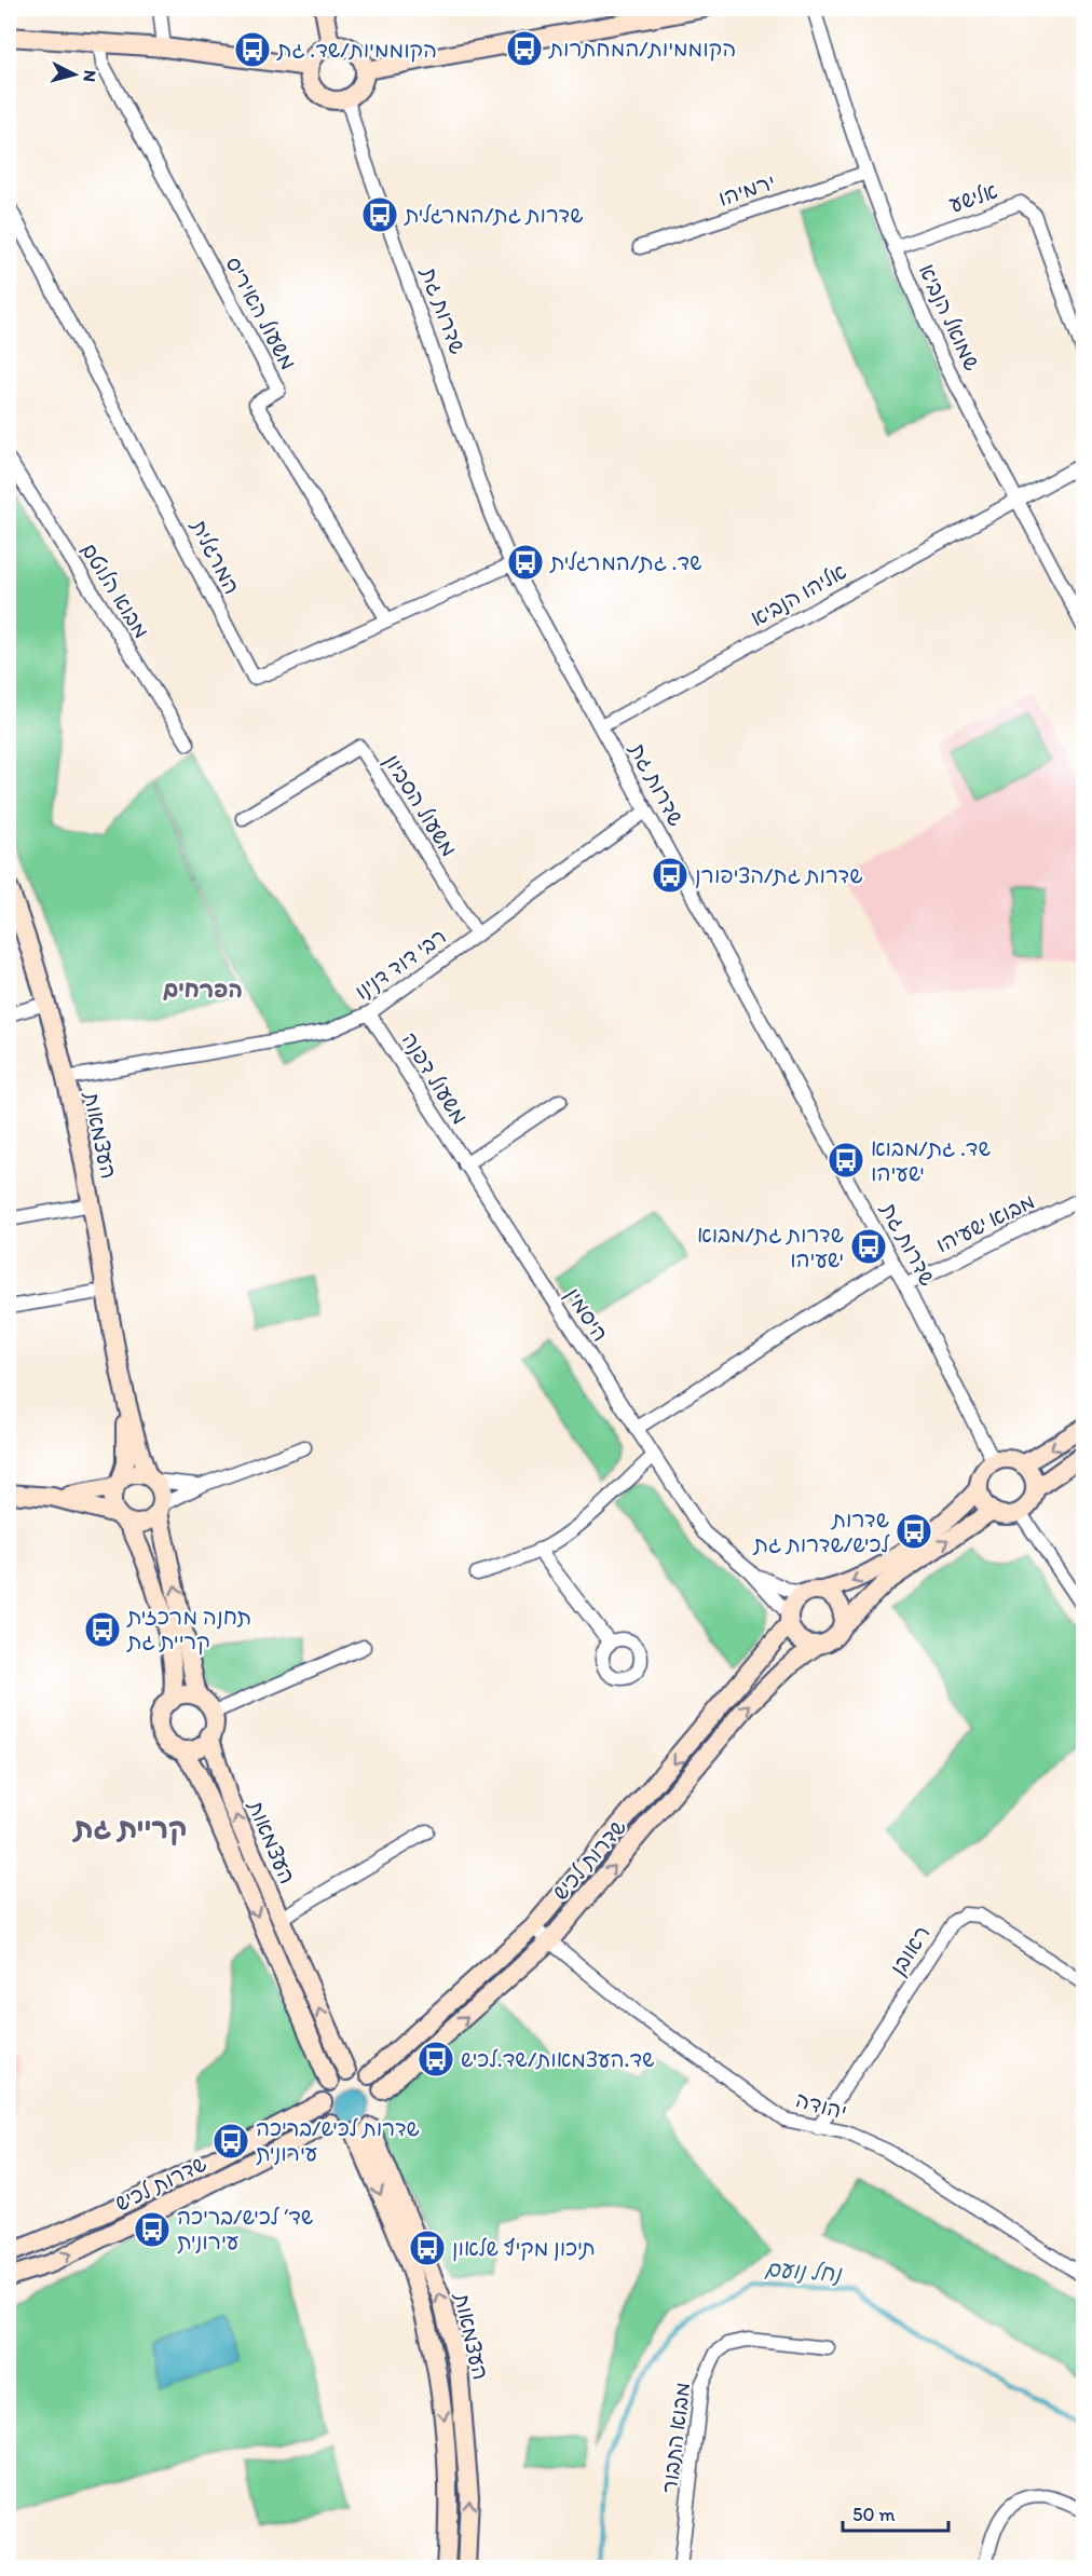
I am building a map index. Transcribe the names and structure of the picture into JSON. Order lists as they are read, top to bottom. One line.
{"streets":{"street":["ירמיהו","אלישע","שדרות גת","משעול האיריס","שמואל הנביא","המרגלית","מבוא הלוטם","אליהו הנביא","משעול הסביון","רבי דוד דנינו","משעול דפנה","העצמאות","מבוא ישעיהו","היסמין","שדרות לכיש","ראובן","יהודה","מבוא התבור"]},"crossings":[["ירמיהו","שמואל הנביא"],["אלישע","שמואל הנביא"],["שדרות גת","המרגלית"],["שדרות גת","אליהו הנביא"],["שדרות גת","רבי דוד דנינו"],["שדרות גת","מבוא ישעיהו"],["משעול האיריס","המרגלית"],["שמואל הנביא","אליהו הנביא"],["משעול הסביון","רבי דוד דנינו"],["רבי דוד דנינו","משעול דפנה"],["רבי דוד דנינו","העצמאות"],["משעול דפנה","היסמין"],["העצמאות","שדרות לכיש"],["היסמין","שדרות לכיש"],["שדרות לכיש","יהודה"],["ראובן","יהודה"]],"districts":["הפרחים","קריית גת"],"water":["נחל נועם"],"places":{"bus stop":["הקוממיות/המחתרות","הקוממיות/שד. גת","שדרות גת/המרגלית","שד. גת/המרגלית","שדרות גת/הציפורן","שד. גת/מבוא ישעיהו","שדרות גת/מבוא ישעיהו","שדרות לכיש/שדרות גת","תחנה מרכזית קריית גת","שד.העצמאות/שד.לכיש","שדרות לכיש/בריכה עירונית","שד׳ לכיש/בריכה עירונית","תיכון מקיף שלאון"]},"scale_bar":"50 m","north":"right"}
